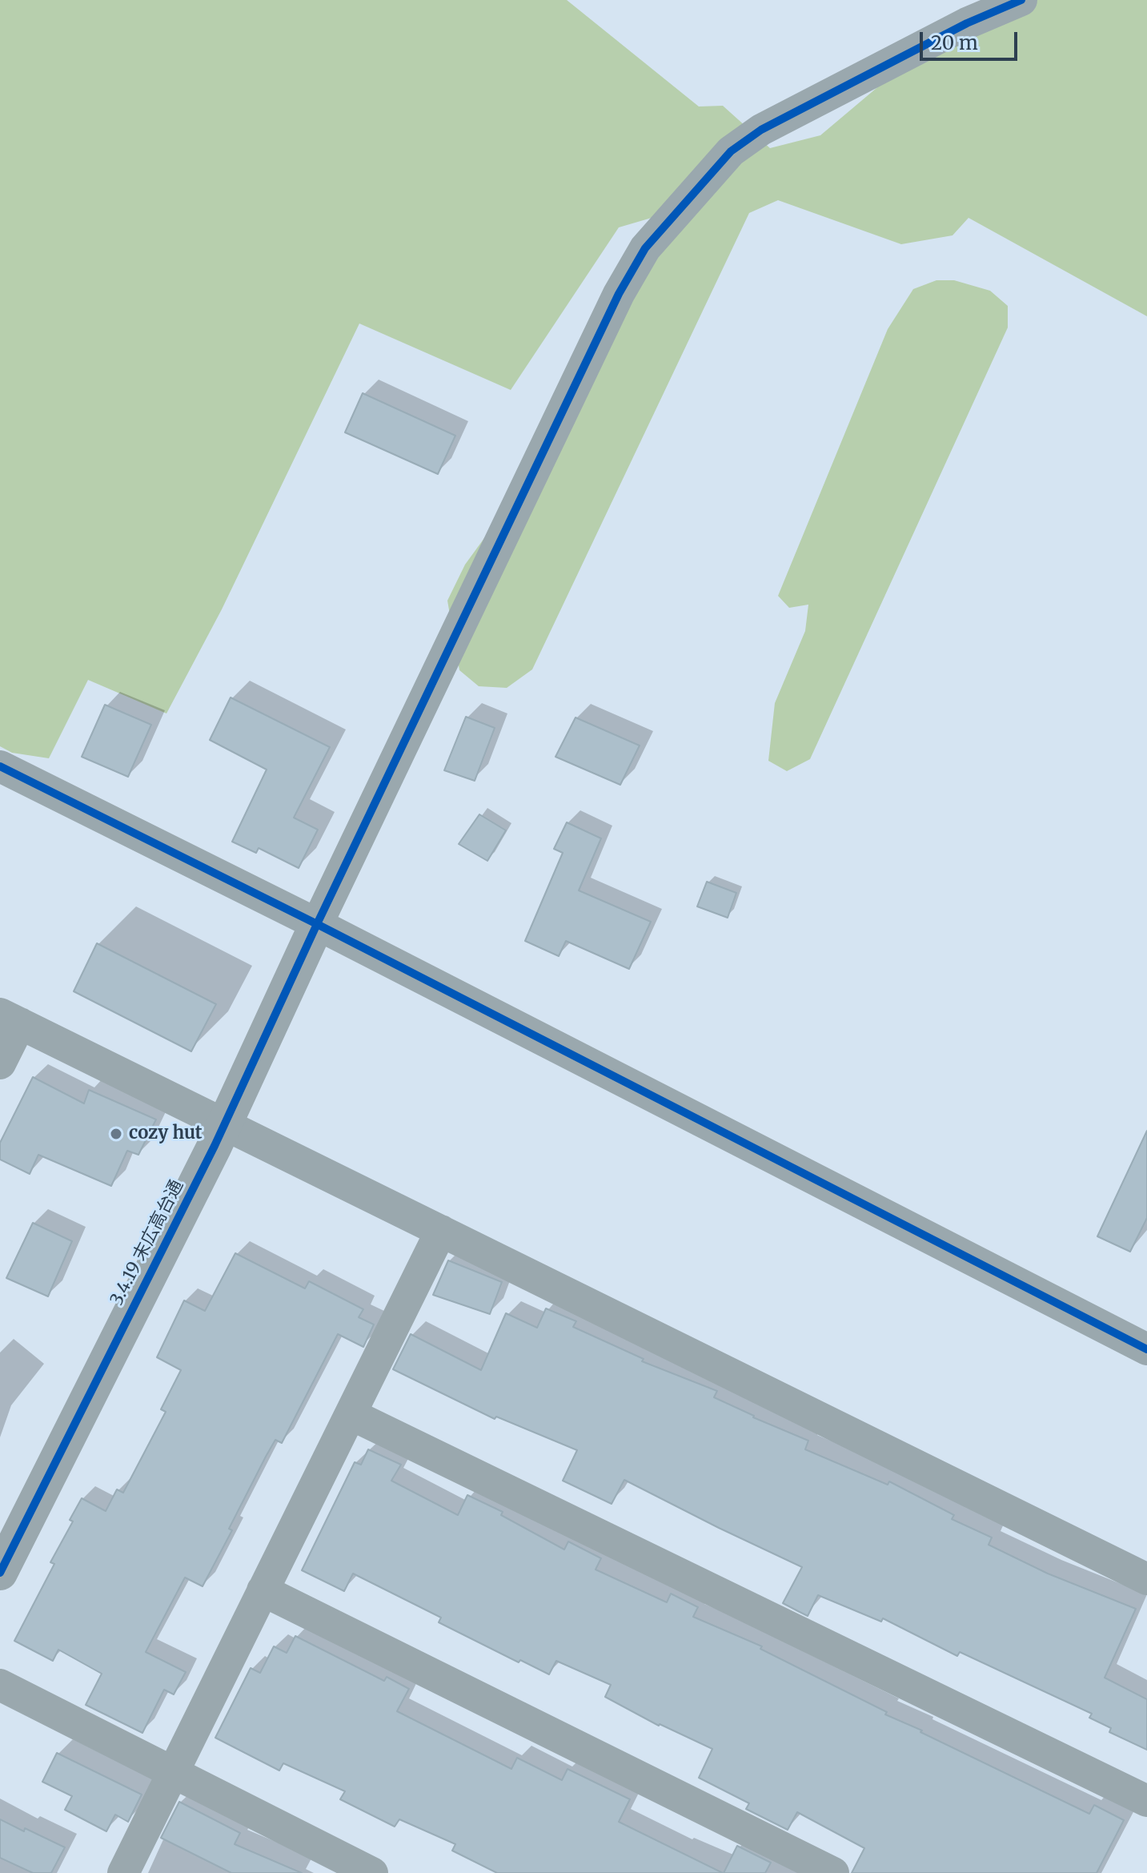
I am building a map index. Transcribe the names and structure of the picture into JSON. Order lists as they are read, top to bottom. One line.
{"streets":{"street":["3.4.19 末広高台通"]},"places":["cozy hut"],"scale_bar":"20 m"}
